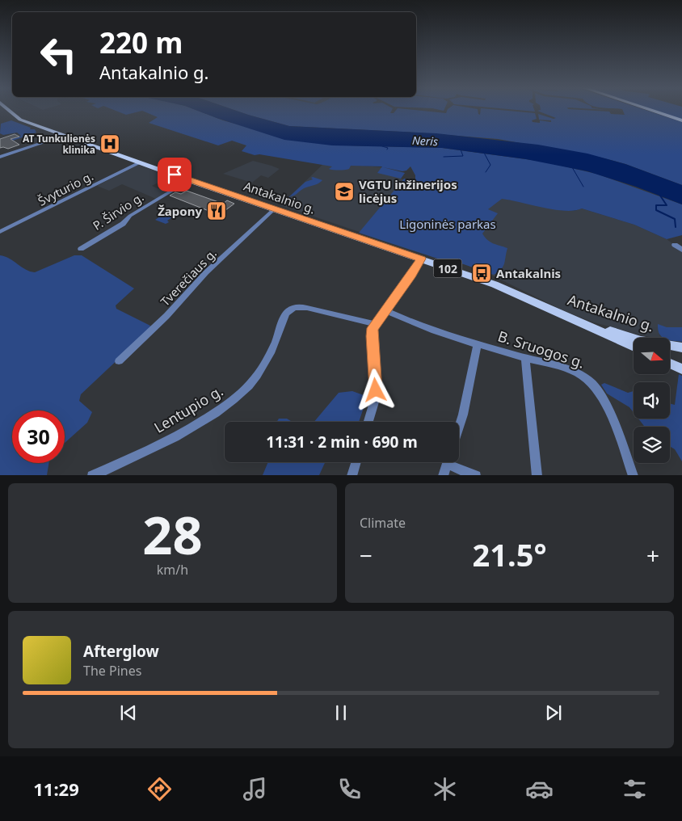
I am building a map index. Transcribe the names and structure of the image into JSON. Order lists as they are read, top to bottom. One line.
{"streets":{"main road":["Antakalnio g.","102"],"street":["Švyturio g.","P. Širvio g.","Tverečiaus g.","B. Sruogos g.","Lentupio g."]},"crossings":[["Švyturio g.","Antakalnio g."],["Antakalnio g.","P. Širvio g."],["Antakalnio g.","Tverečiaus g."]],"water":["Neris"],"parks":["Ligoninės parkas"],"places":{"hospital":["AT Tunkulienės klinika"],"school or university":["VGTU inžinerijos licėjus"],"restaurant":["Žapony"],"bus stop":["Antakalnis"]},"north":"right","page":{"turn":["220 m","Antakalnio g."],"limit":"30","trip":"11:31 · 2 min · 690 m","tile":[["28","km/h"],"Climate"],"heat":["−","21.5°","+"],"song":["Afterglow","The Pines"],"tabs":"11:29"}}
